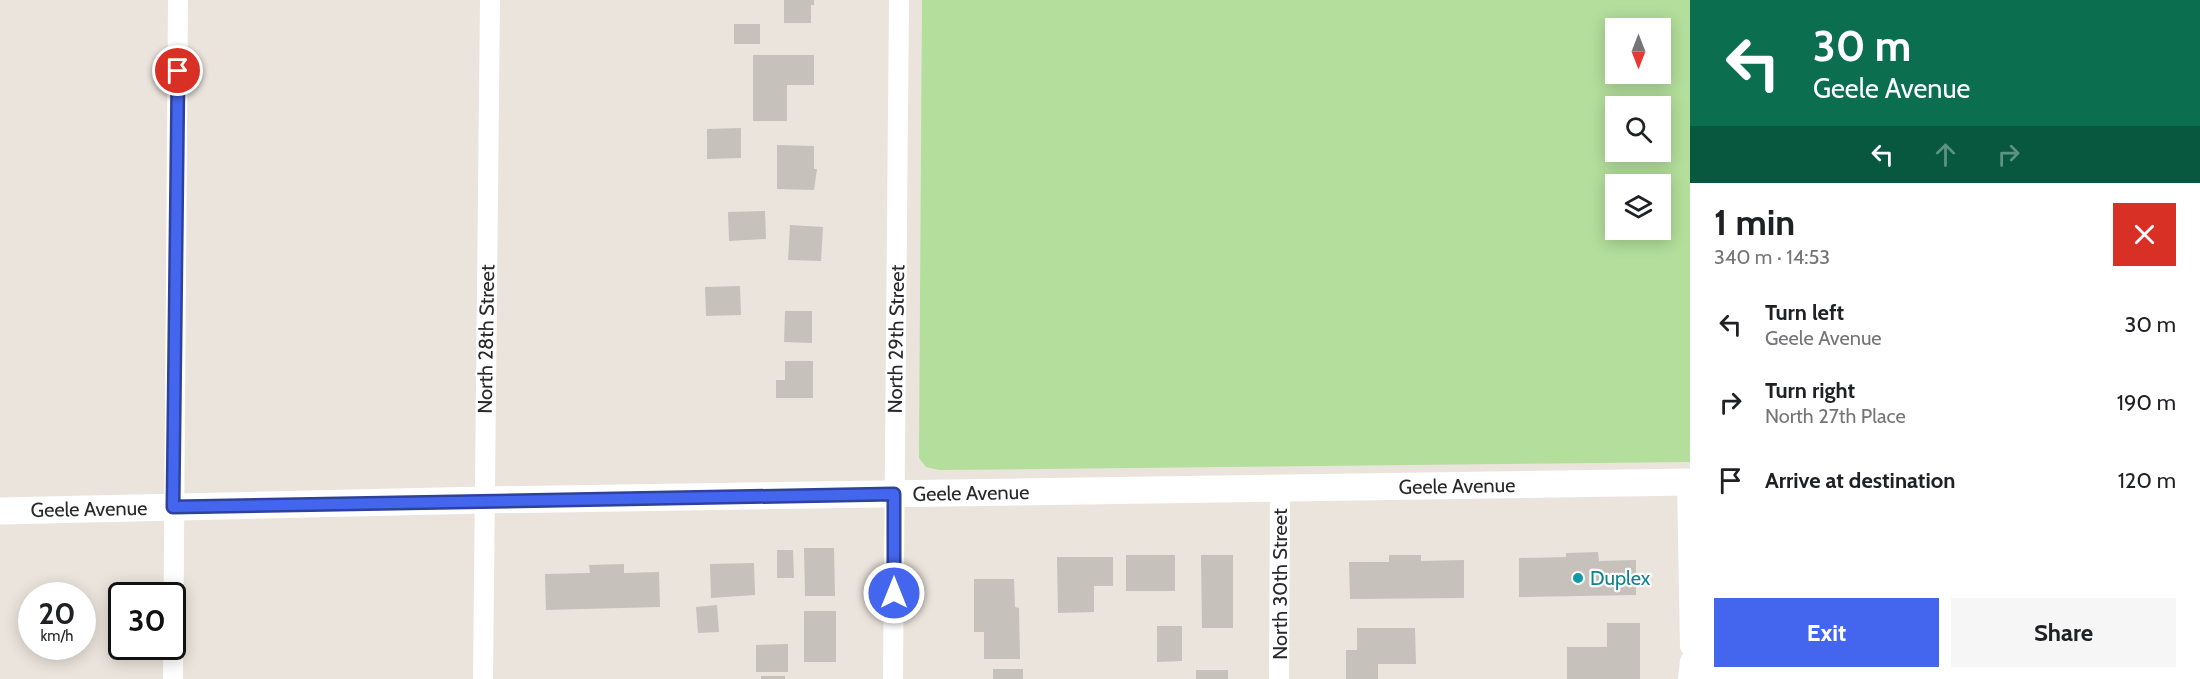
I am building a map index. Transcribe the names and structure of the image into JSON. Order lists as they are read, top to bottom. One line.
{"streets":{"street":["North 28th Street","North 29th Street","Geele Avenue","North 30th Street"]},"crossings":[["North 28th Street","Geele Avenue"],["North 29th Street","Geele Avenue"],["Geele Avenue","North 30th Street"]],"places":["Duplex"],"north":"bottom","page":{"turn":["30 m","Geele Avenue"],"heading":["1 min","340 m · 14:53"],"list":[{"name":"Turn left","note":"Geele Avenue","value":"30 m"},{"name":"Turn right","note":"North 27th Place","value":"190 m"},{"name":"Arrive at destination","value":"120 m"}],"speed":"20 km/h","limit":"30","buttons":["Exit","Share"]}}
